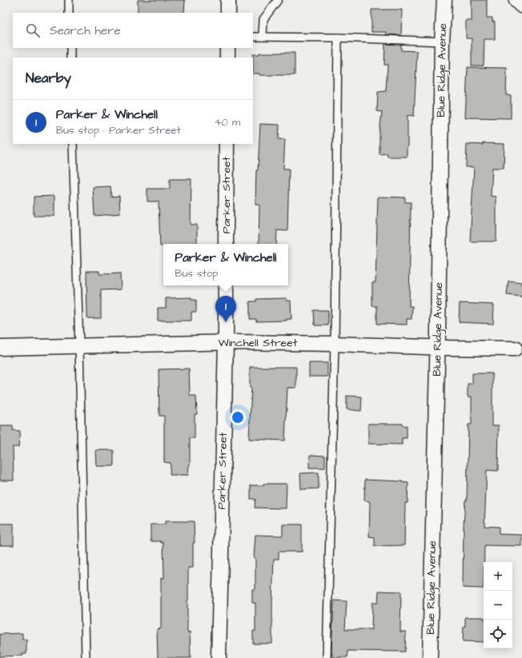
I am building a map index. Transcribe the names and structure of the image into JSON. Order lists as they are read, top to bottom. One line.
{"streets":{"street":["Blue Ridge Avenue","Parker Street","Winchell Street"]},"crossings":[["Blue Ridge Avenue","Winchell Street"],["Parker Street","Winchell Street"]],"page":{"search":"Search here","heading":"Nearby","list":[{"mark":"1","name":"Parker & Winchell","note":"Bus stop · Parker Street","value":"40 m"}],"popup":["Parker & Winchell","Bus stop"],"pins":"1","map_buttons":["+","−"]}}
